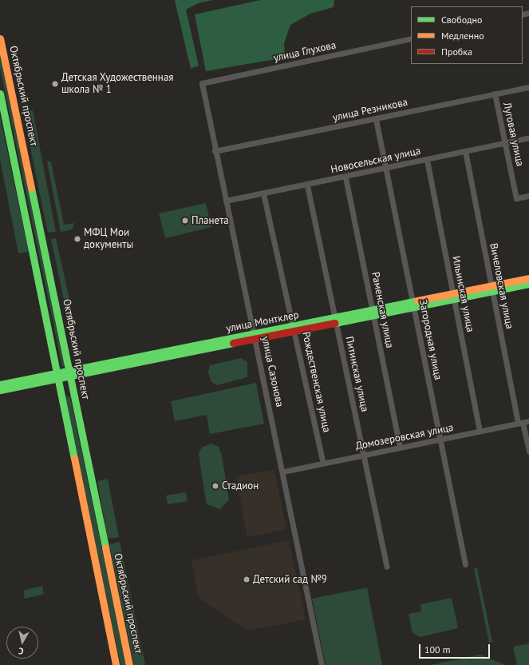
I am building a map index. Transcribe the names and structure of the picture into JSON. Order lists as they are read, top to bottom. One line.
{"streets":{"main road":["Октябрьский проспект","улица Монтклер"],"street":["улица Глухова","улица Резникова","Луговая улица","Новосельская улица","Вичеловская улица","Ильинская улица","Раменская улица","Загородная улица","улица Сазонова","Питинская улица","Рождественская улица","Домозеровская улица"]},"crossings":[["улица Глухова","улица Сазонова"],["Октябрьский проспект","улица Монтклер"],["улица Резникова","Луговая улица"],["улица Резникова","Загородная улица"],["улица Резникова","улица Сазонова"],["Луговая улица","Новосельская улица"],["Новосельская улица","Вичеловская улица"],["Новосельская улица","Ильинская улица"],["Новосельская улица","Раменская улица"],["Новосельская улица","Загородная улица"],["Новосельская улица","улица Сазонова"],["Новосельская улица","Питинская улица"],["Новосельская улица","Рождественская улица"],["Вичеловская улица","улица Монтклер"],["Вичеловская улица","Домозеровская улица"],["Ильинская улица","улица Монтклер"],["Ильинская улица","Домозеровская улица"],["Раменская улица","улица Монтклер"],["Раменская улица","Домозеровская улица"],["улица Монтклер","Загородная улица"],["улица Монтклер","улица Сазонова"],["улица Монтклер","Питинская улица"],["улица Монтклер","Рождественская улица"],["Загородная улица","Домозеровская улица"],["улица Сазонова","Домозеровская улица"],["Питинская улица","Домозеровская улица"],["Рождественская улица","Домозеровская улица"]],"places":["Детская Художественная школа № 1","Планета","МФЦ Мои документы","Стадион","Детский сад №9"],"legend":["Свободно","Медленно","Пробка"],"scale_bar":"100 m","north":"bottom"}
